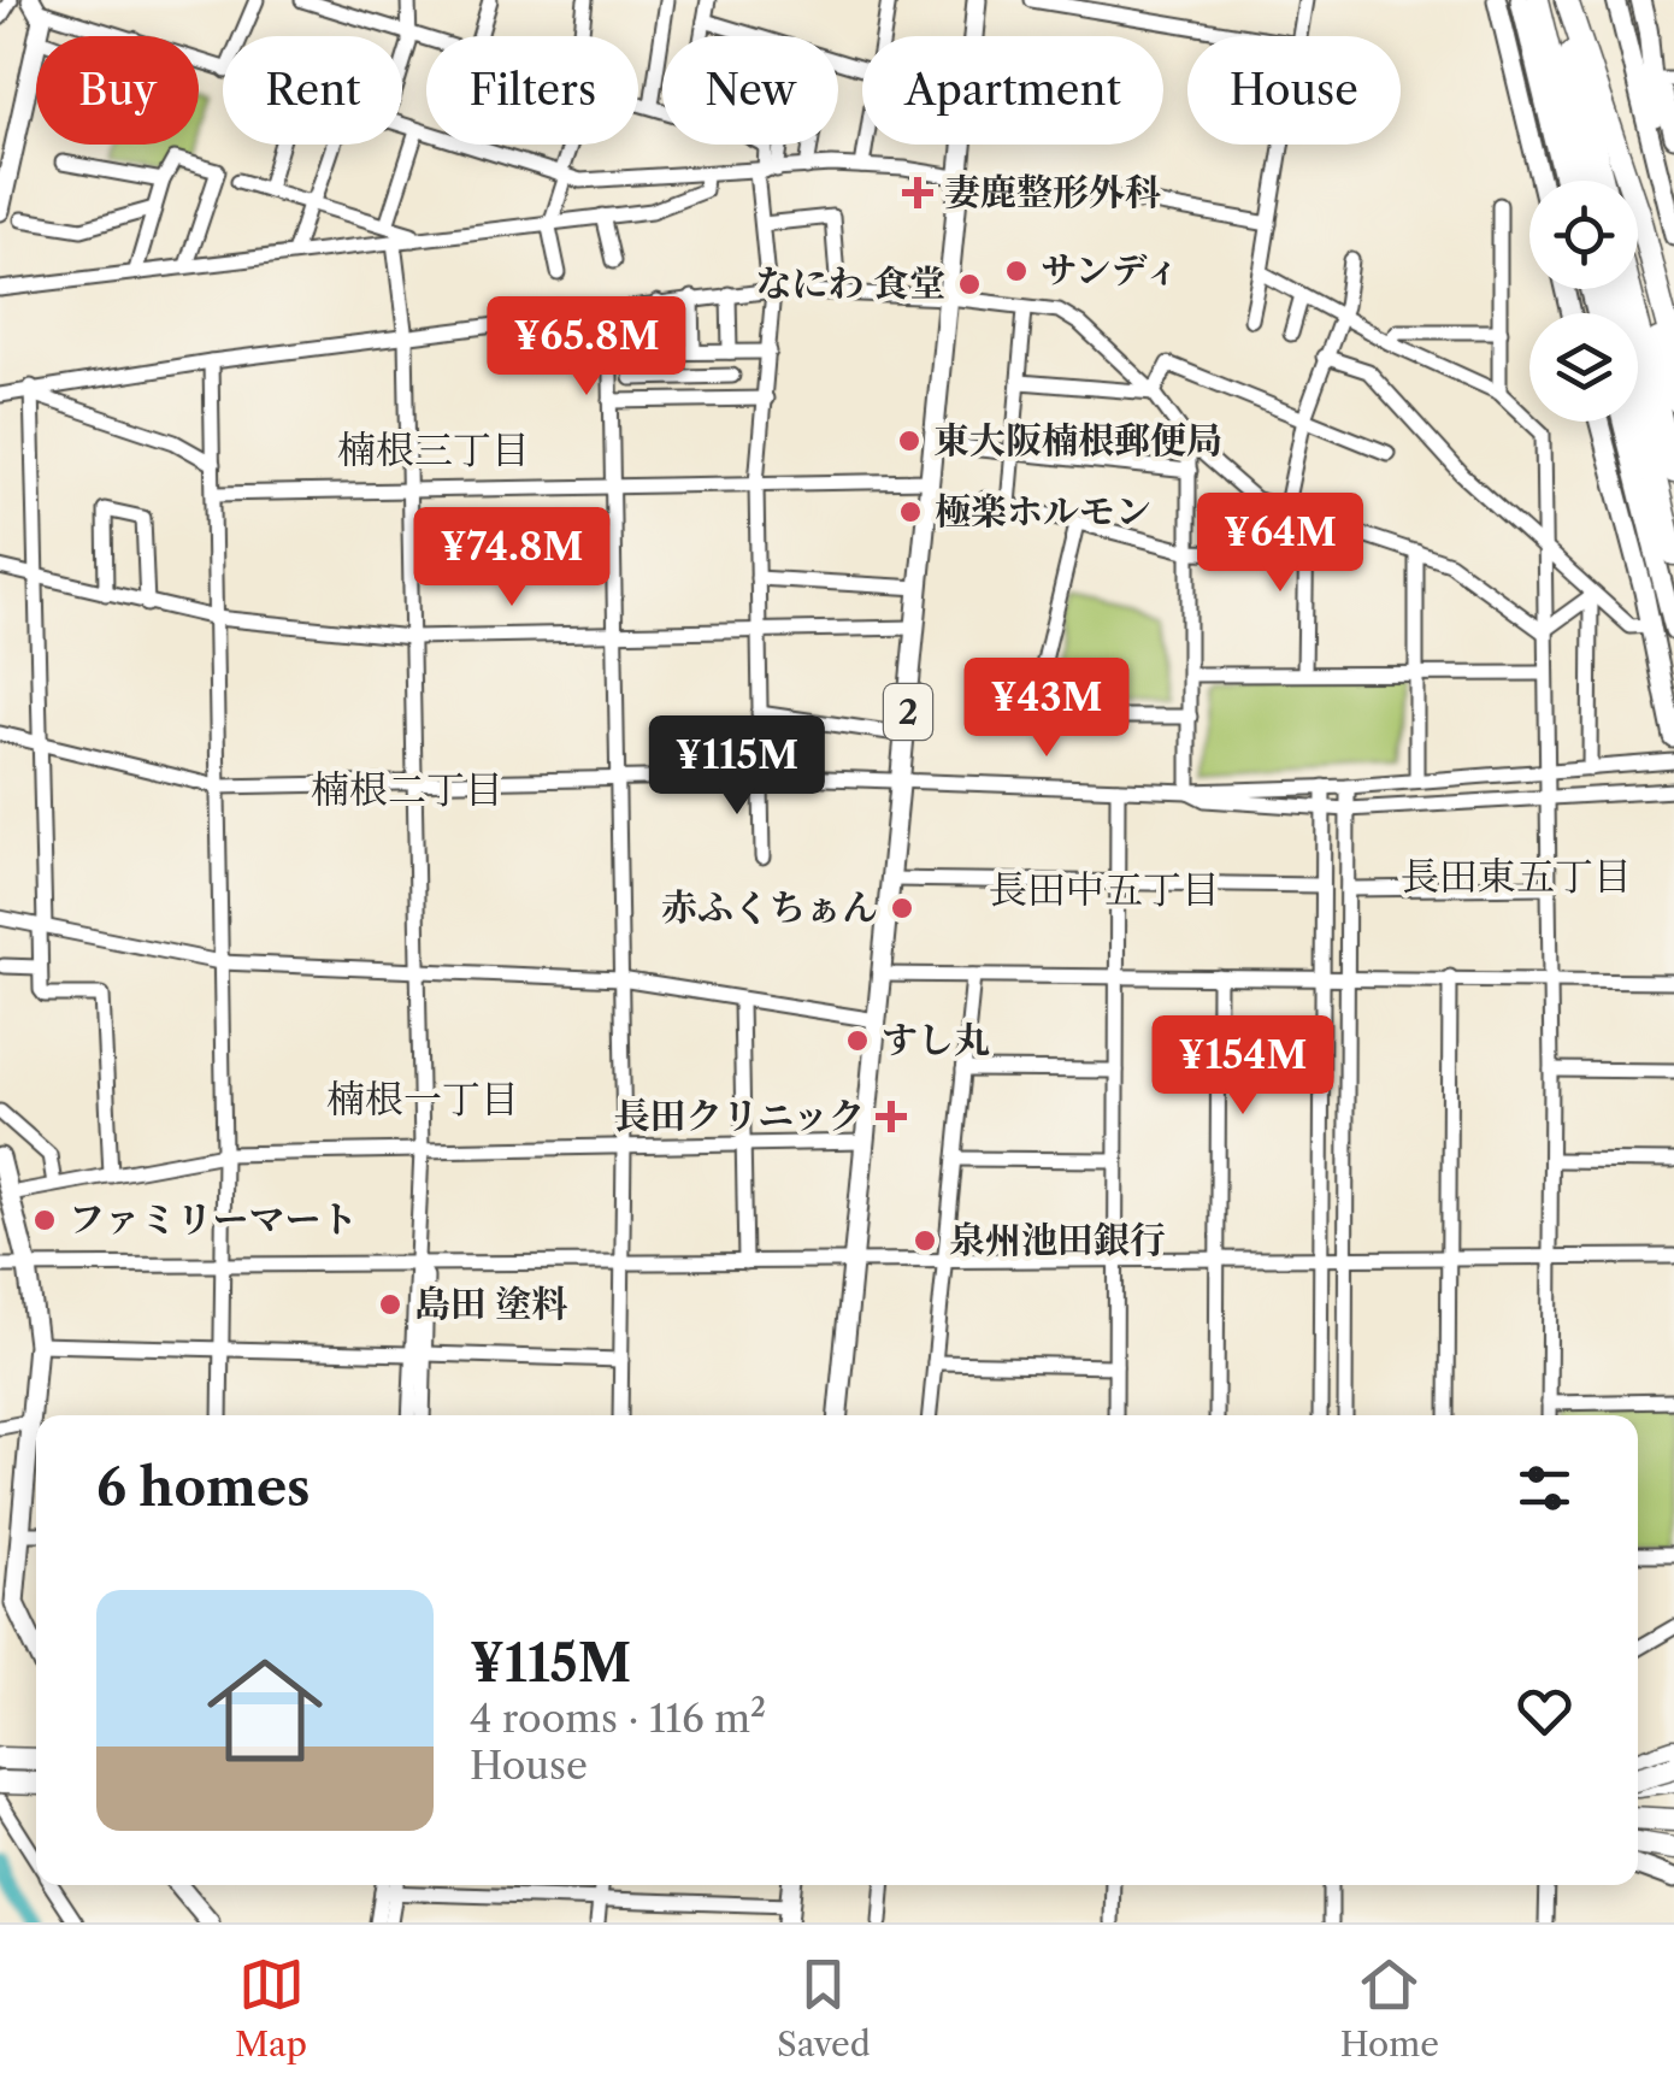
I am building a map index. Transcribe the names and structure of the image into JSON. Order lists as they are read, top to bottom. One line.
{"streets":{"main road":["2"]},"districts":["楠根三丁目","楠根二丁目","長田東五丁目","長田中五丁目","楠根一丁目"],"places":{"health":["妻鹿整形外科","長田クリニック"],"other":["サンディ","なにわ 食堂","東大阪楠根郵便局","極楽ホルモン","赤ふくちぁん","すし丸","ファミリーマート","泉州池田銀行","島田 塗料"]},"page":{"chip":["Buy","Rent","Filters","New","Apartment","House"],"price":["¥65.8M","¥64M","¥74.8M","¥43M","¥115M","¥154M"],"heading":"6 homes","list":[{"name":"¥115M","note":"4 rooms · 116 m² · House"}],"tabs":["Map","Saved","Home"]}}
